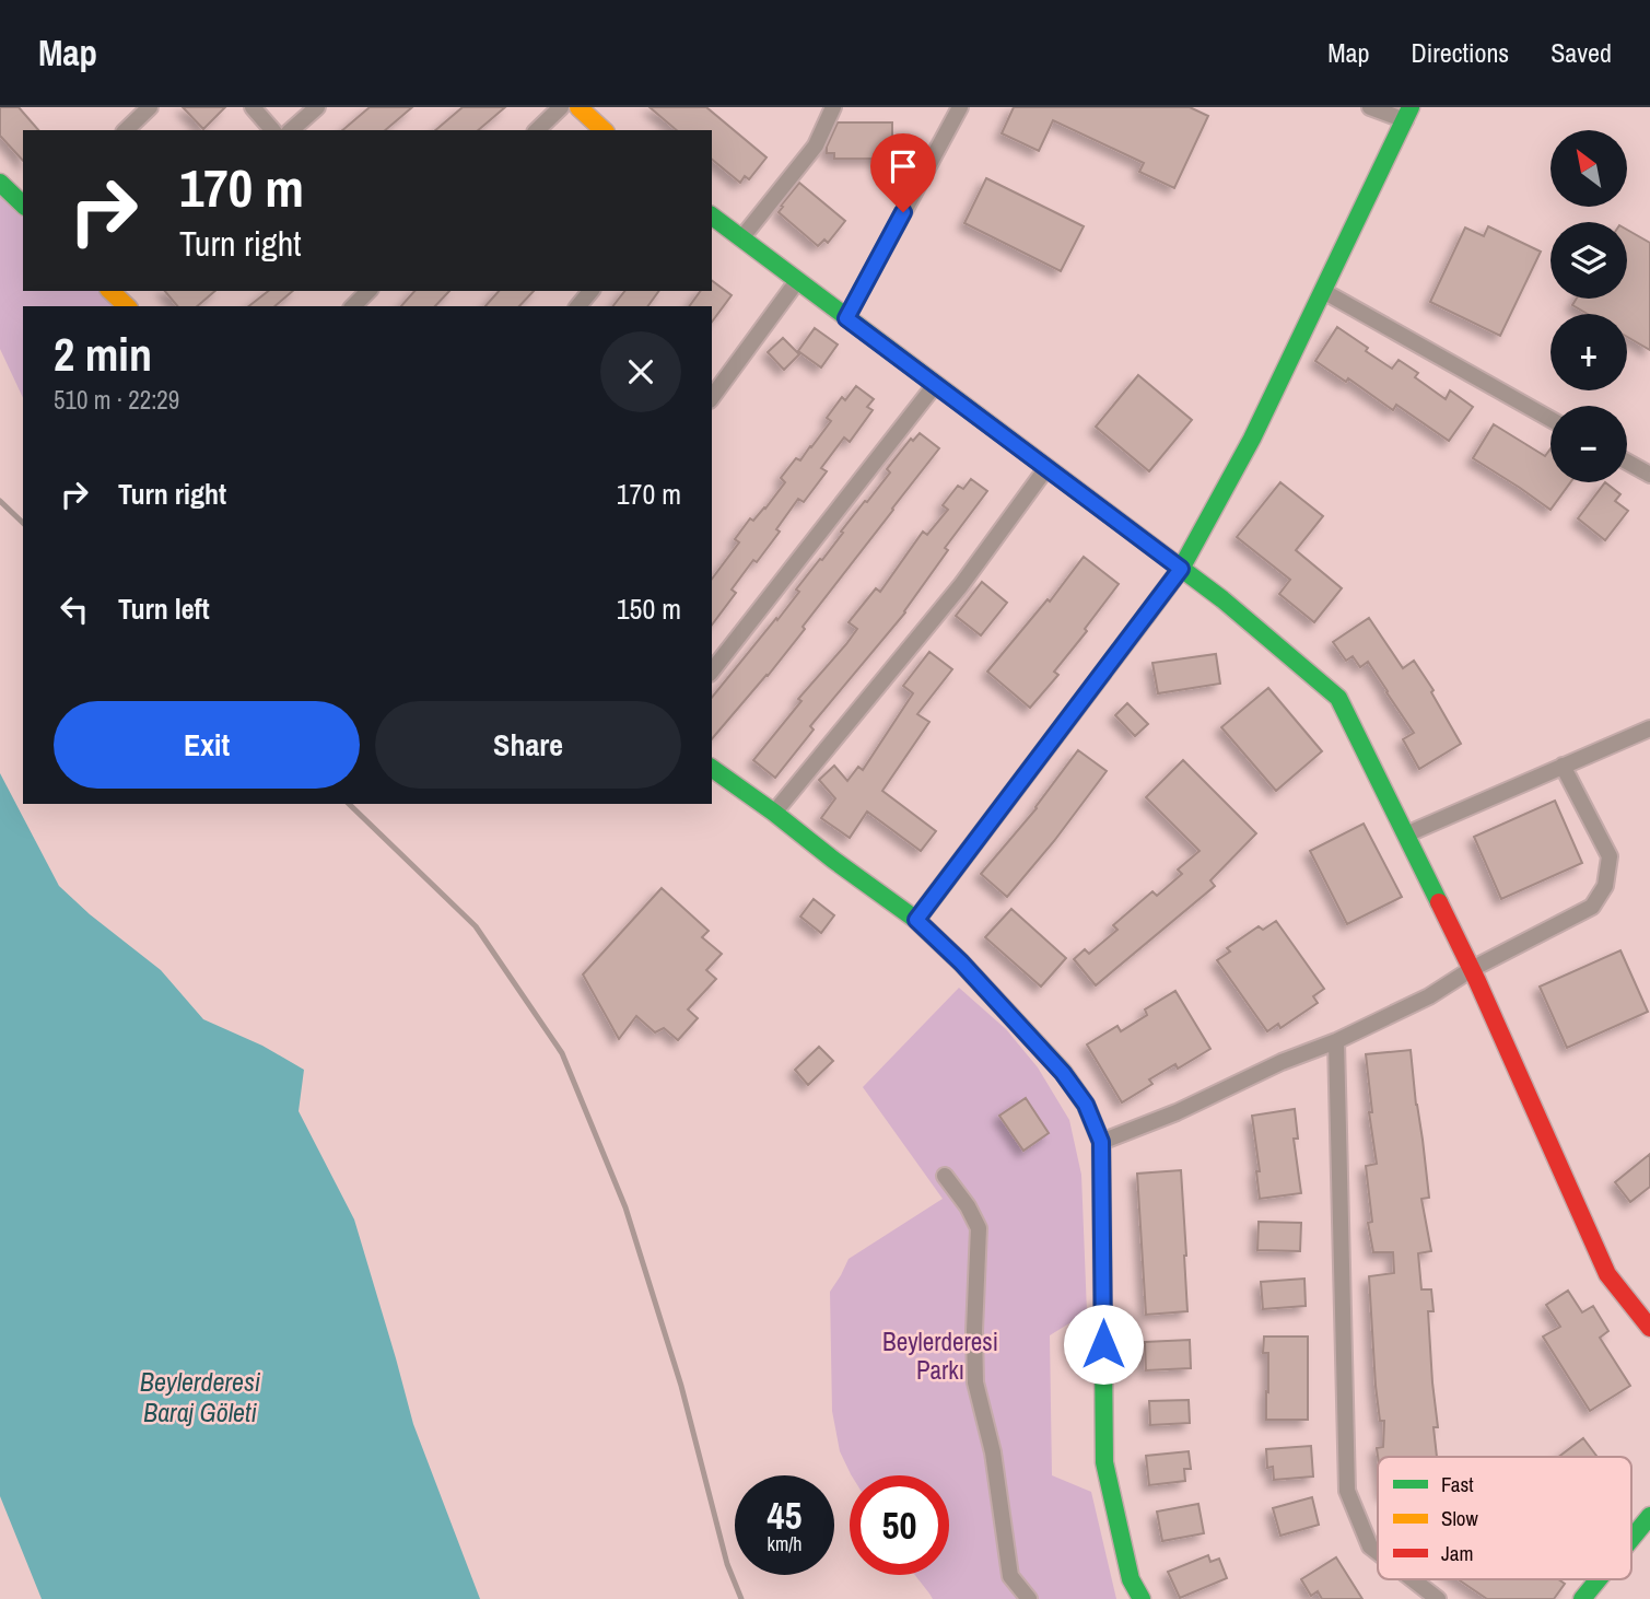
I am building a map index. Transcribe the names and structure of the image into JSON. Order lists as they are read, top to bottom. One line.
{"water":["Beylerderesi Baraj Göleti"],"parks":["Beylerderesi Parkı"],"legend":["Fast","Slow","Jam"],"north":"top left","page":{"header":"Map","nav":["Map","Directions","Saved"],"map_buttons":["+","−"],"turn":["170 m","Turn right"],"heading":["2 min","510 m · 22:29"],"list":[{"name":"Turn right","value":"170 m"},{"name":"Turn left","value":"150 m"}],"buttons":["Exit","Share"],"speed":"45 km/h","limit":"50"}}
